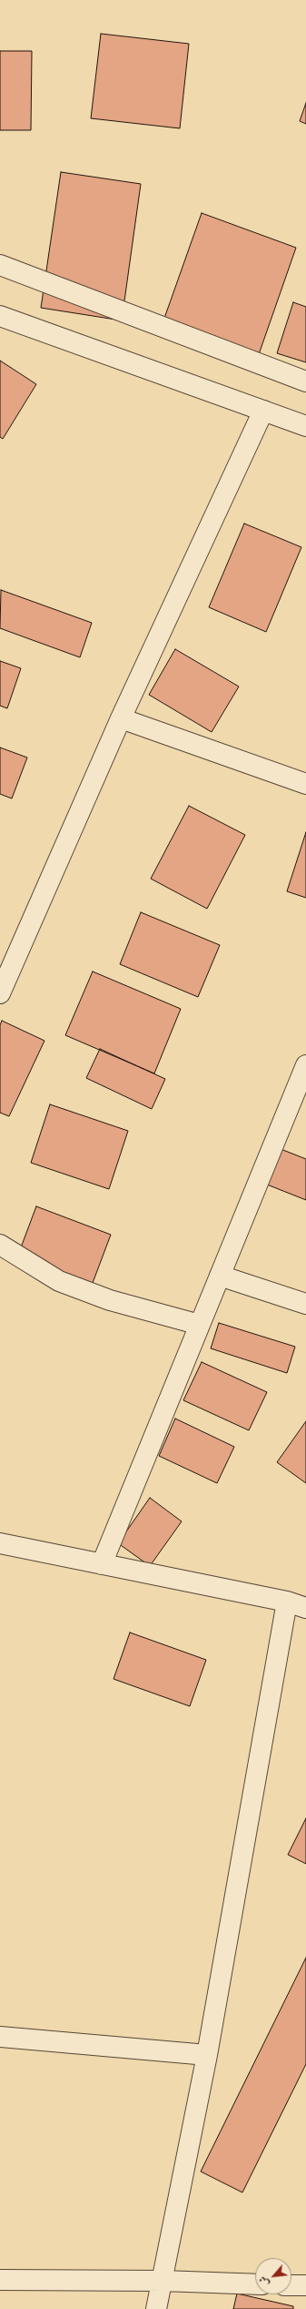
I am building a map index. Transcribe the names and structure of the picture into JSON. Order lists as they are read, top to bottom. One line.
{"north":"bottom left"}
